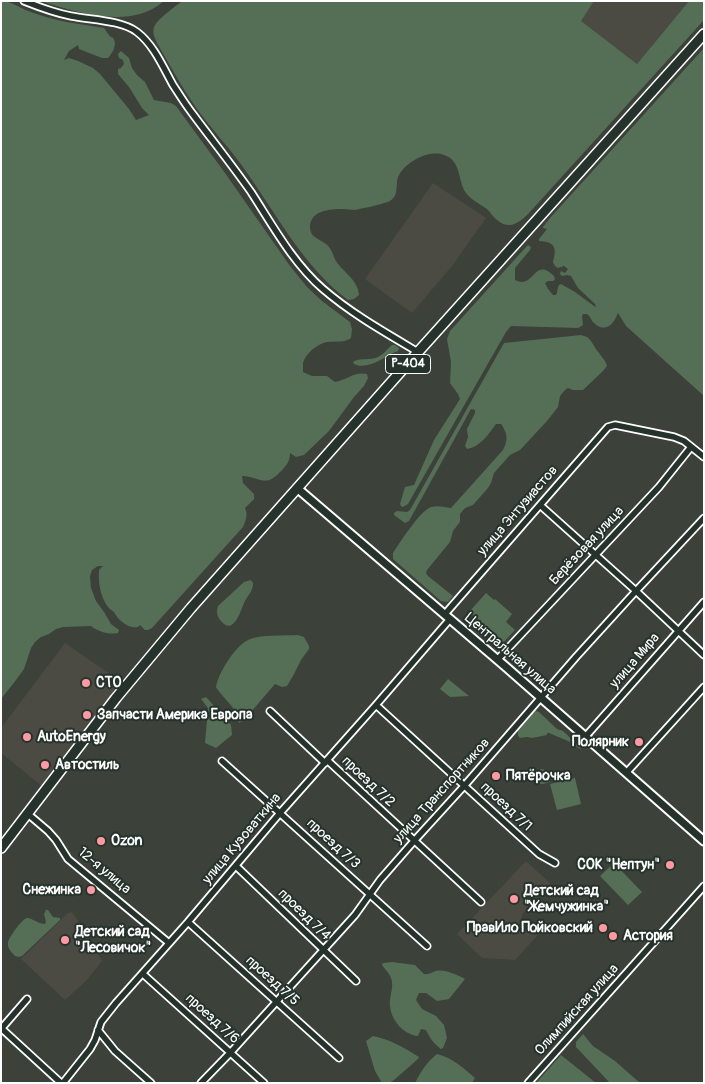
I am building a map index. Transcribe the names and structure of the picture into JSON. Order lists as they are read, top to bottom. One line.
{"streets":{"highway":["Р-404"],"street":["улица Энтузиастов","Берёзовая улица","Центральная улица","улица Мира","проезд 7/2","улица Транспортников","проезд 7/1","улица Кузоваткина","проезд 7/3","12-я улица","проезд 7/4","проезд 7/5","Олимпийская улица","проезд 7/6"]},"crossings":[["Р-404","Центральная улица"],["Р-404","12-я улица"],["улица Энтузиастов","Берёзовая улица"],["улица Энтузиастов","Центральная улица"],["улица Энтузиастов","улица Кузоваткина"],["Берёзовая улица","Центральная улица"],["Центральная улица","улица Мира"],["Центральная улица","улица Транспортников"],["Центральная улица","улица Кузоваткина"],["проезд 7/2","улица Транспортников"],["проезд 7/2","улица Кузоваткина"],["улица Транспортников","проезд 7/1"],["улица Транспортников","проезд 7/3"],["улица Транспортников","проезд 7/4"],["улица Транспортников","проезд 7/5"],["улица Транспортников","проезд 7/6"],["проезд 7/1","улица Кузоваткина"],["улица Кузоваткина","проезд 7/3"],["улица Кузоваткина","12-я улица"],["улица Кузоваткина","проезд 7/4"],["улица Кузоваткина","проезд 7/5"],["улица Кузоваткина","проезд 7/6"]],"places":["СТО","Запчасти Америка Европа","AutoEnergy","Полярник","Автостиль","Пятёрочка","Ozon","СОК \"Нептун\"","Снежинка","Детский сад \"Жемчужинка\"","ПравИло Пойковский","Астория","Детский сад \"Лесовичок\""]}
